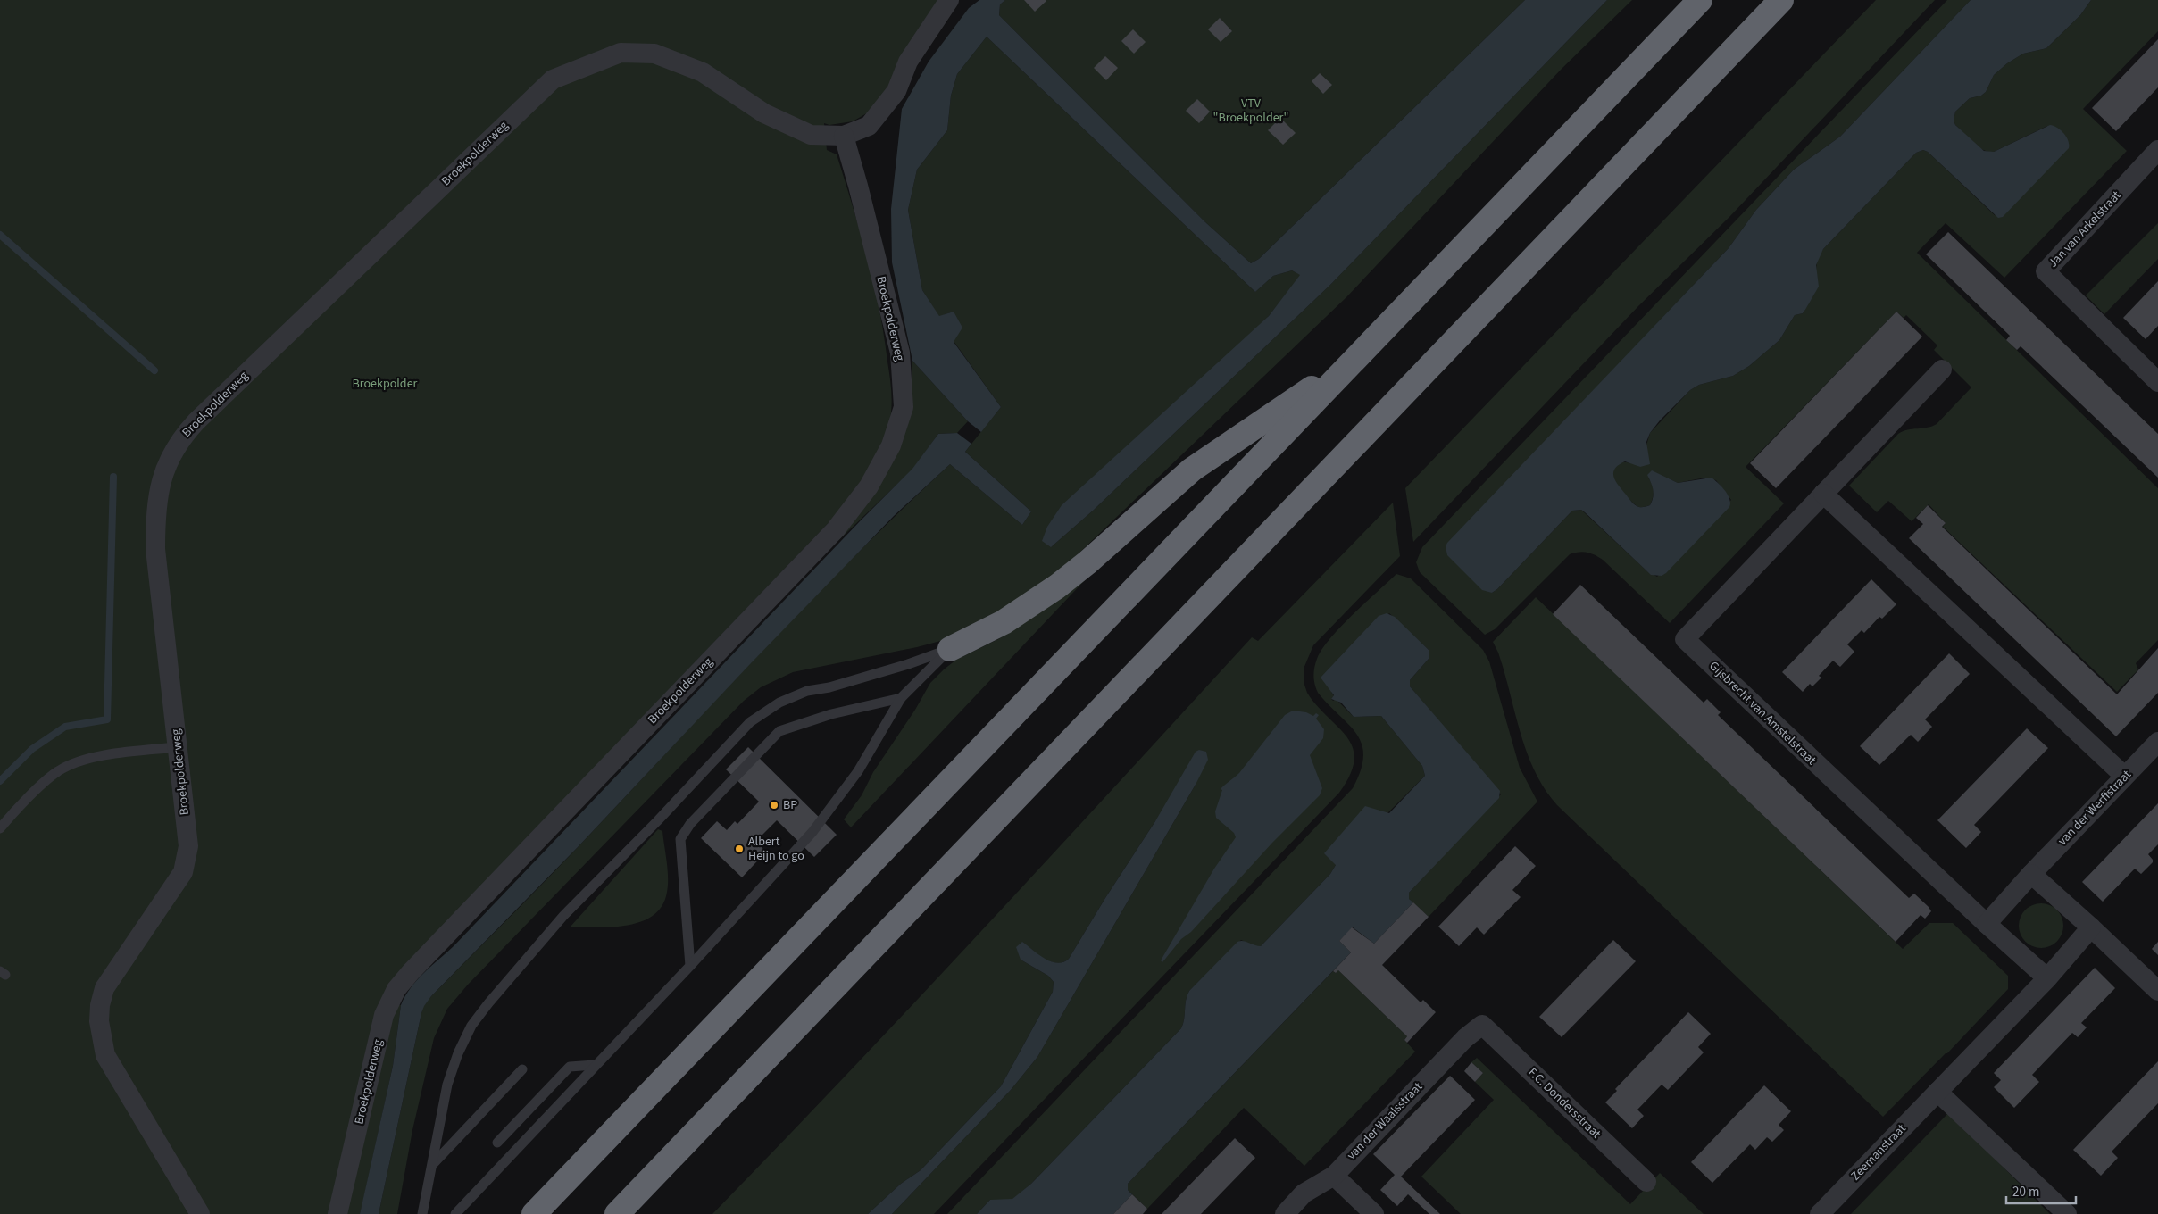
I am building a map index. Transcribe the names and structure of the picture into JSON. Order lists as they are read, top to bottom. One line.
{"streets":{"street":["Broekpolderweg","Jan van Arkelstraat","Gijsbrecht van Amstelstraat","van der Werffstraat","F.C. Dondersstraat","van der Waalsstraat","Zeemanstraat"]},"crossings":[["Gijsbrecht van Amstelstraat","van der Werffstraat"],["F.C. Dondersstraat","van der Waalsstraat"]],"parks":["VTV \"Broekpolder\"","Broekpolder"],"places":["BP","Albert Heijn to go"],"scale_bar":"20 m"}
